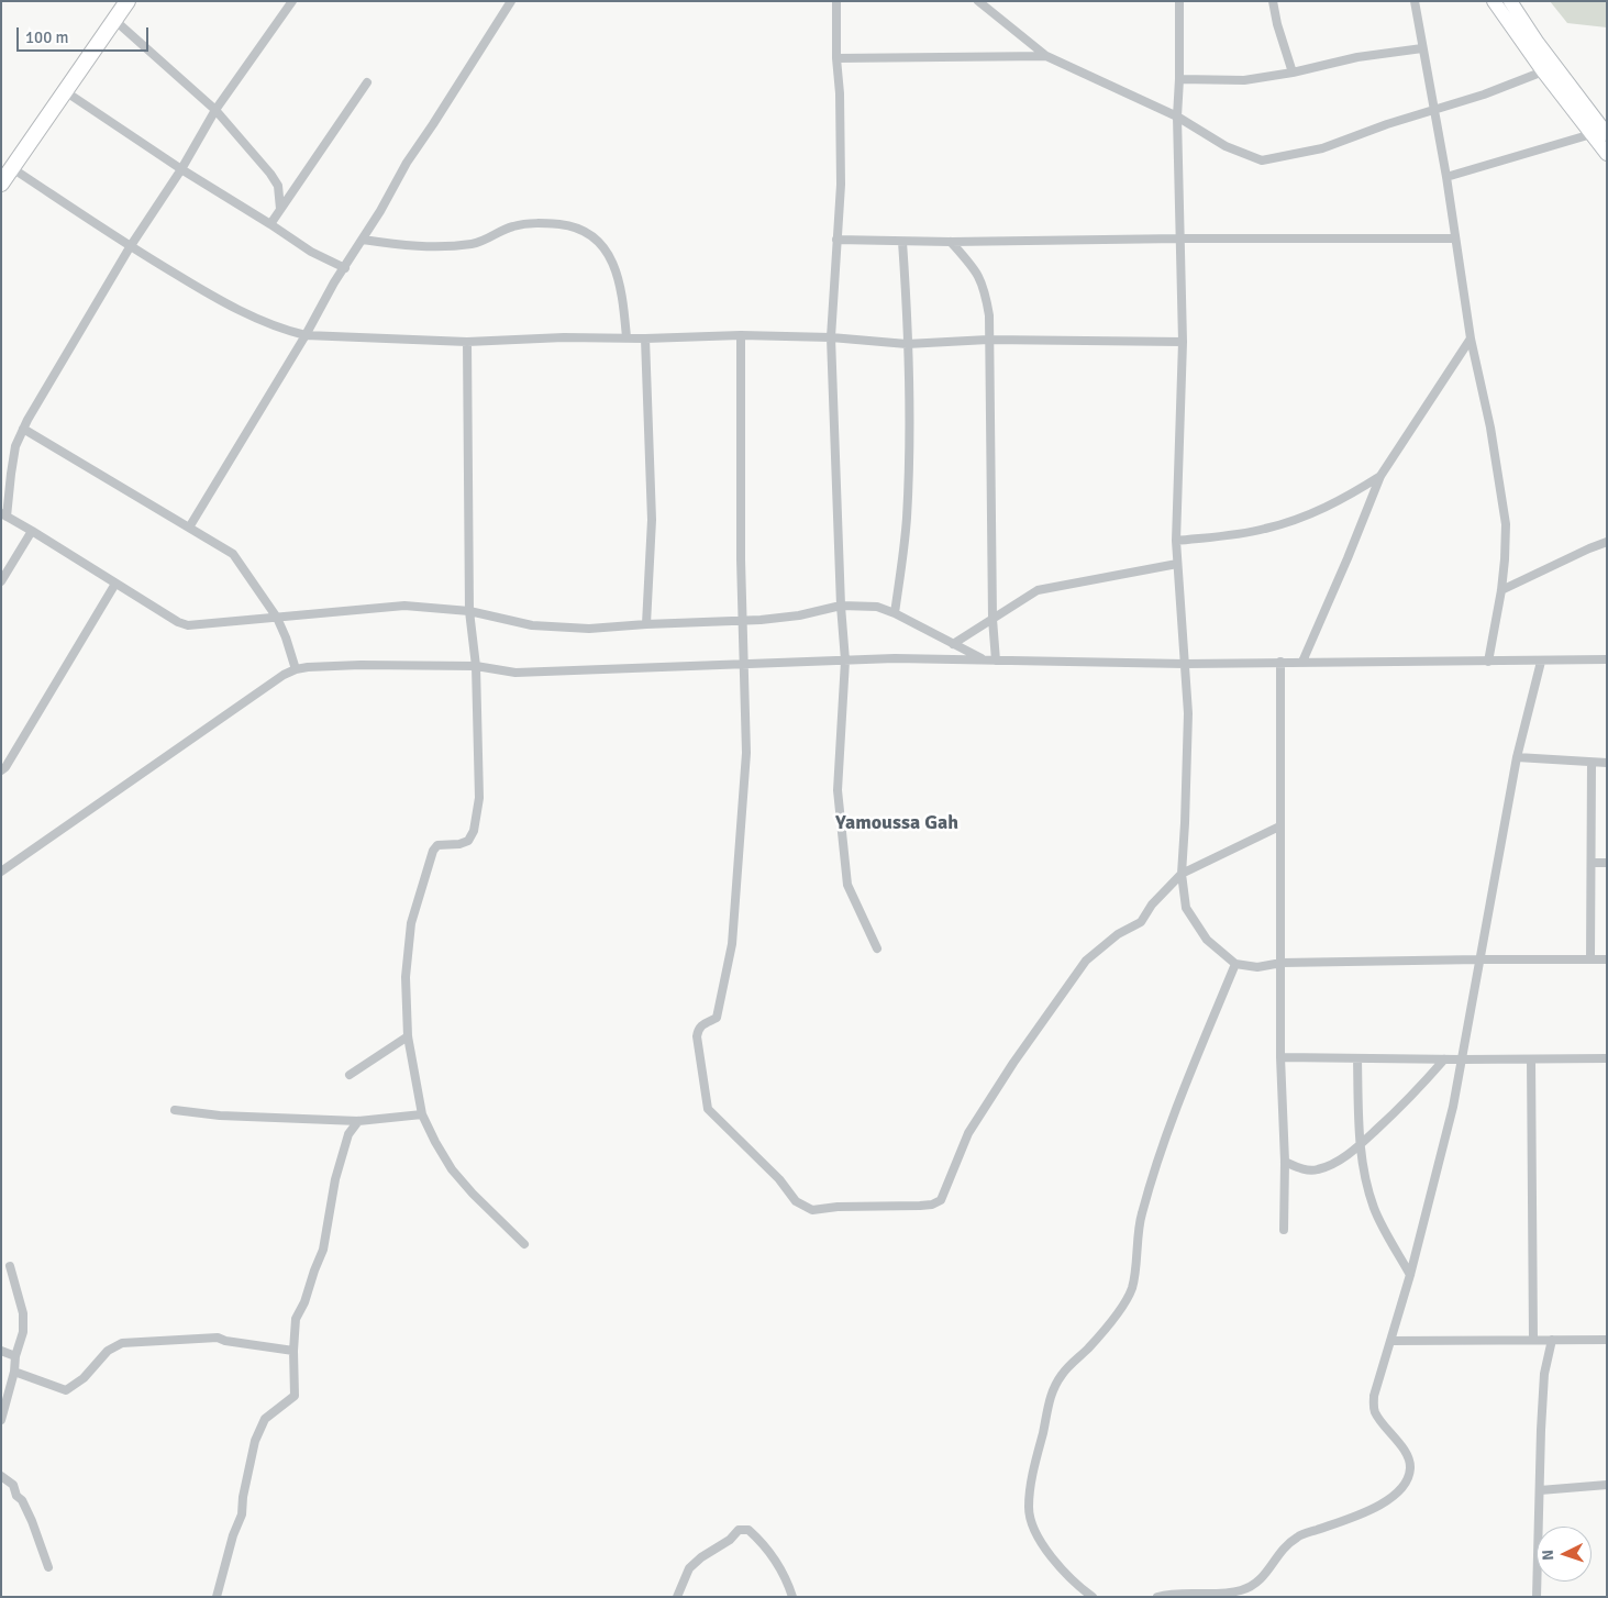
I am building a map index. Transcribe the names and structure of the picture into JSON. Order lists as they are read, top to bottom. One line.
{"districts":["Yamoussa Gah"],"scale_bar":"100 m","north":"left"}
